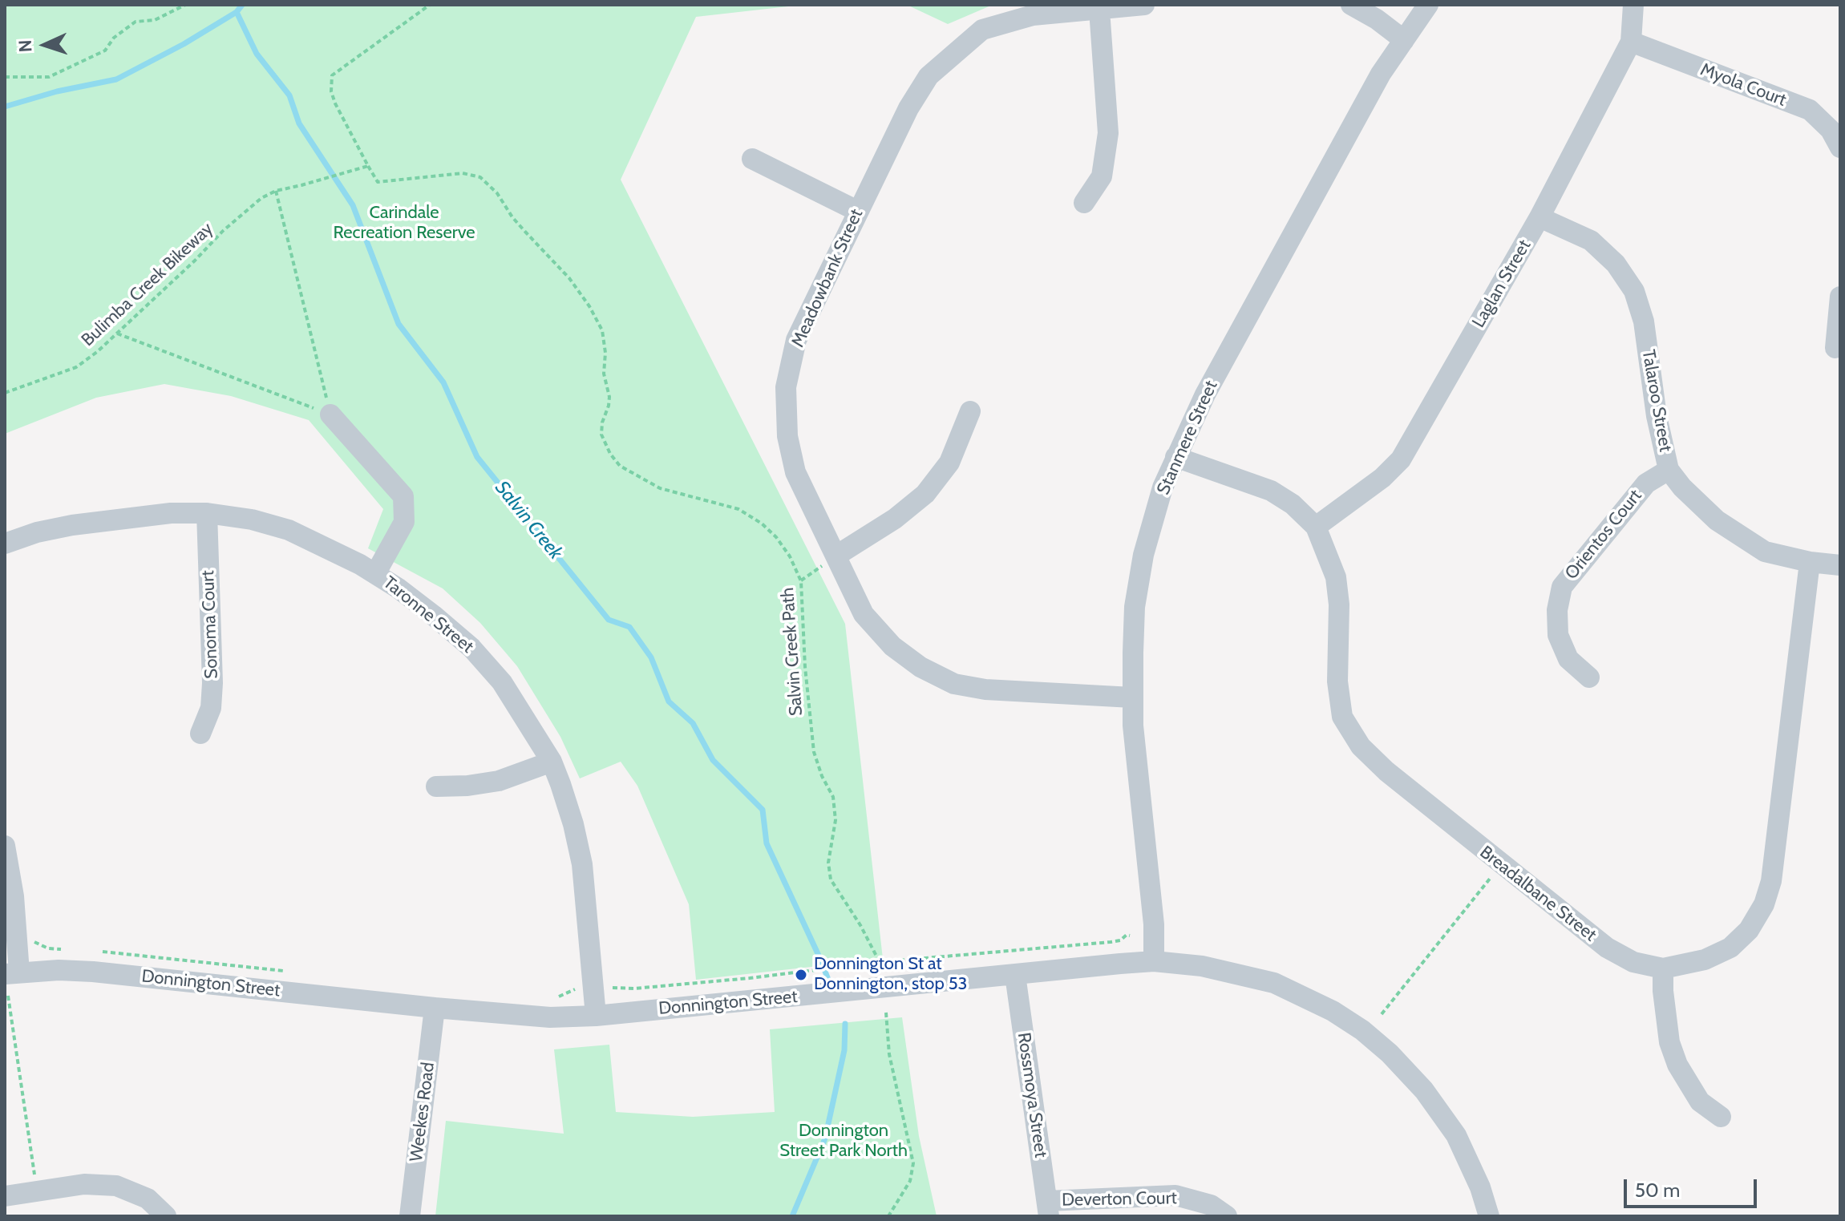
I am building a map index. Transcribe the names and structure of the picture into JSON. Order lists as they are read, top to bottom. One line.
{"streets":{"street":["Myola Court","Meadowbank Street","Laglan Street","Talaroo Street","Stanmere Street","Orientos Court","Taronne Street","Sonoma Court","Breadalbane Street","Donnington Street","Rossmoya Street","Weekes Road","Deverton Court"],"path":["Bulimba Creek Bikeway","Salvin Creek Path"]},"crossings":[["Myola Court","Laglan Street"],["Meadowbank Street","Stanmere Street"],["Laglan Street","Talaroo Street"],["Laglan Street","Breadalbane Street"],["Bulimba Creek Bikeway","Salvin Creek Path"],["Talaroo Street","Orientos Court"],["Talaroo Street","Breadalbane Street"],["Stanmere Street","Breadalbane Street"],["Stanmere Street","Donnington Street"],["Taronne Street","Sonoma Court"],["Taronne Street","Donnington Street"],["Donnington Street","Rossmoya Street"],["Donnington Street","Weekes Road"],["Rossmoya Street","Deverton Court"]],"water":["Salvin Creek"],"parks":["Carindale Recreation Reserve","Donnington Street Park North"],"places":["Donnington St at Donnington, stop 53"],"scale_bar":"50 m","north":"left"}
